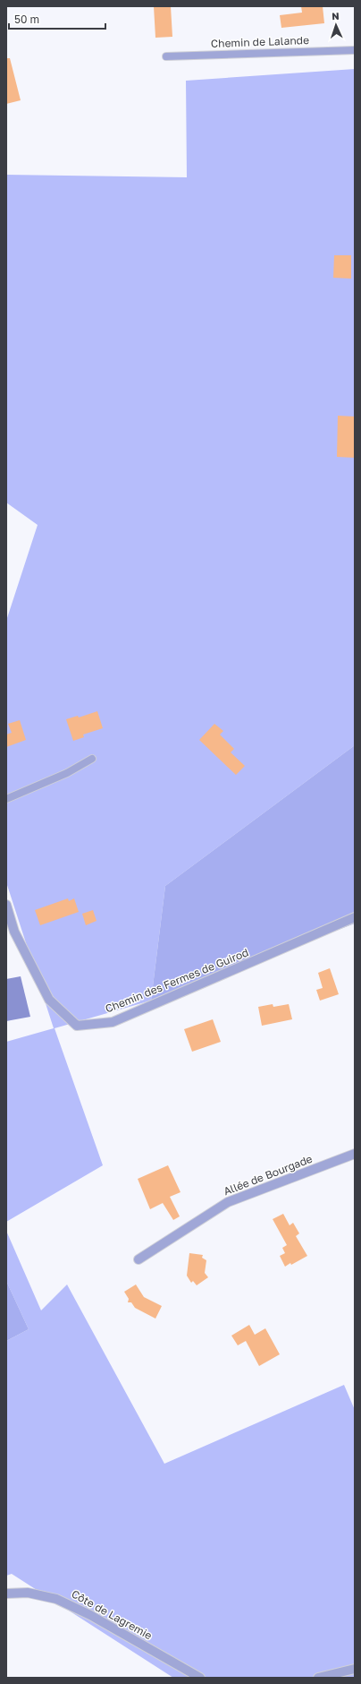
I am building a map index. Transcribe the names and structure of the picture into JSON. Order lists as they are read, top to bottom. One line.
{"streets":{"street":["Chemin des Fermes de Guirod","Allée de Bourgade","Côte de Lagremie"],"lane":["Chemin de Lalande"]},"scale_bar":"50 m","north":"top"}
